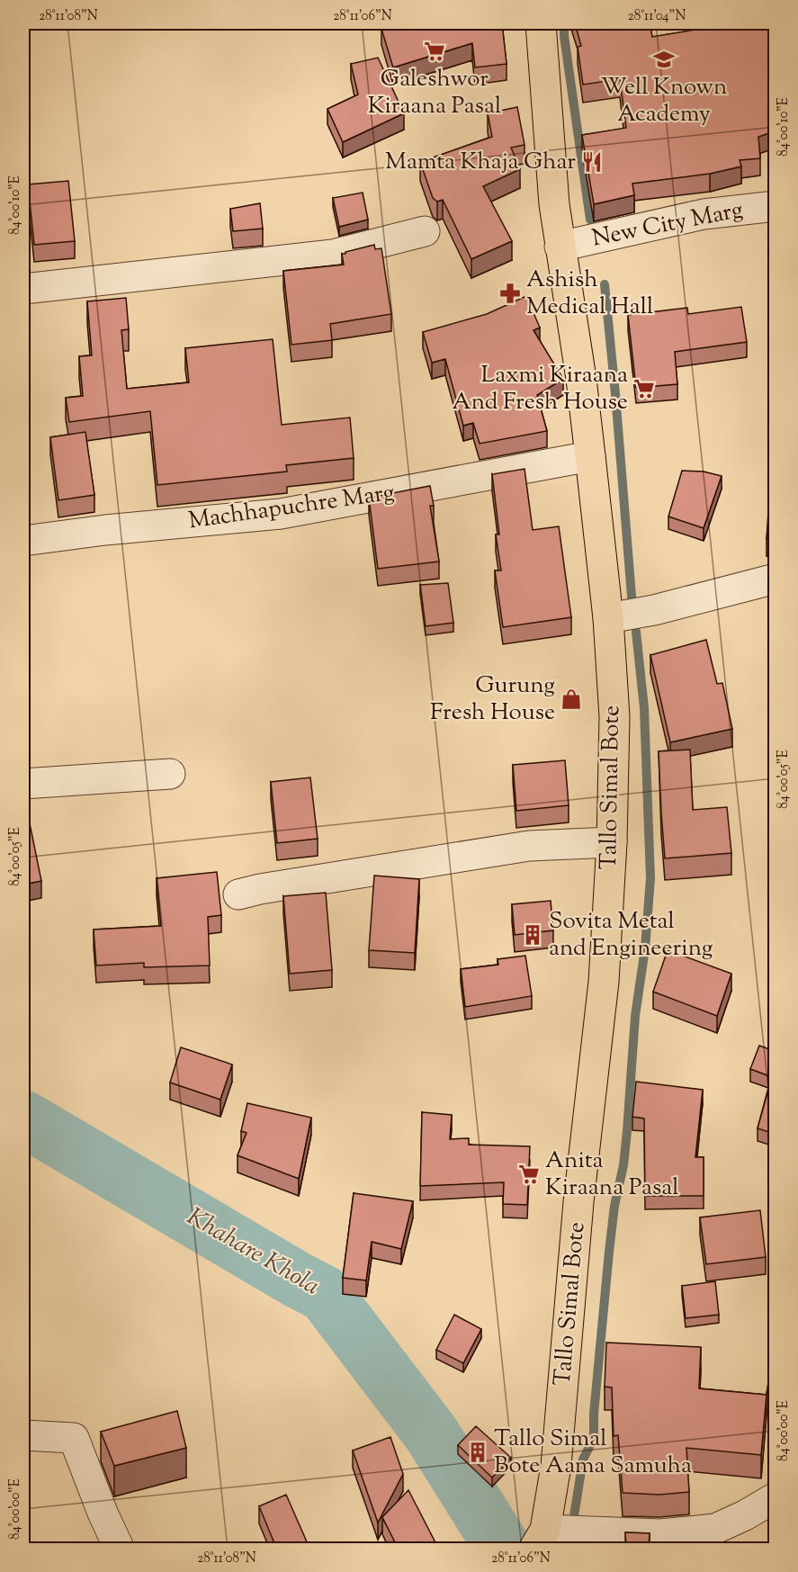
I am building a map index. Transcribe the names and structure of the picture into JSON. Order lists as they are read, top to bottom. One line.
{"streets":{"main road":["Tallo Simal Bote"],"street":["New City Marg","Machhapuchre Marg"]},"crossings":[["New City Marg","Tallo Simal Bote"],["Machhapuchre Marg","Tallo Simal Bote"]],"water":["Khahare Khola"],"places":{"supermarket":["Galeshwor Kiraana Pasal","Laxmi Kiraana And Fresh House","Anita Kiraana Pasal"],"school or university":["Well Known Academy"],"restaurant":["Mamta Khaja Ghar"],"pharmacy":["Ashish Medical Hall"],"shop":["Gurung Fresh House"],"building":["Sovita Metal and Engineering","Tallo Simal Bote Aama Samuha"]},"coordinates":["28°11'08\"N","28°11'06\"N","28°11'04\"N","84°00'10\"E","84°00'05\"E","84°00'00\"E"]}
